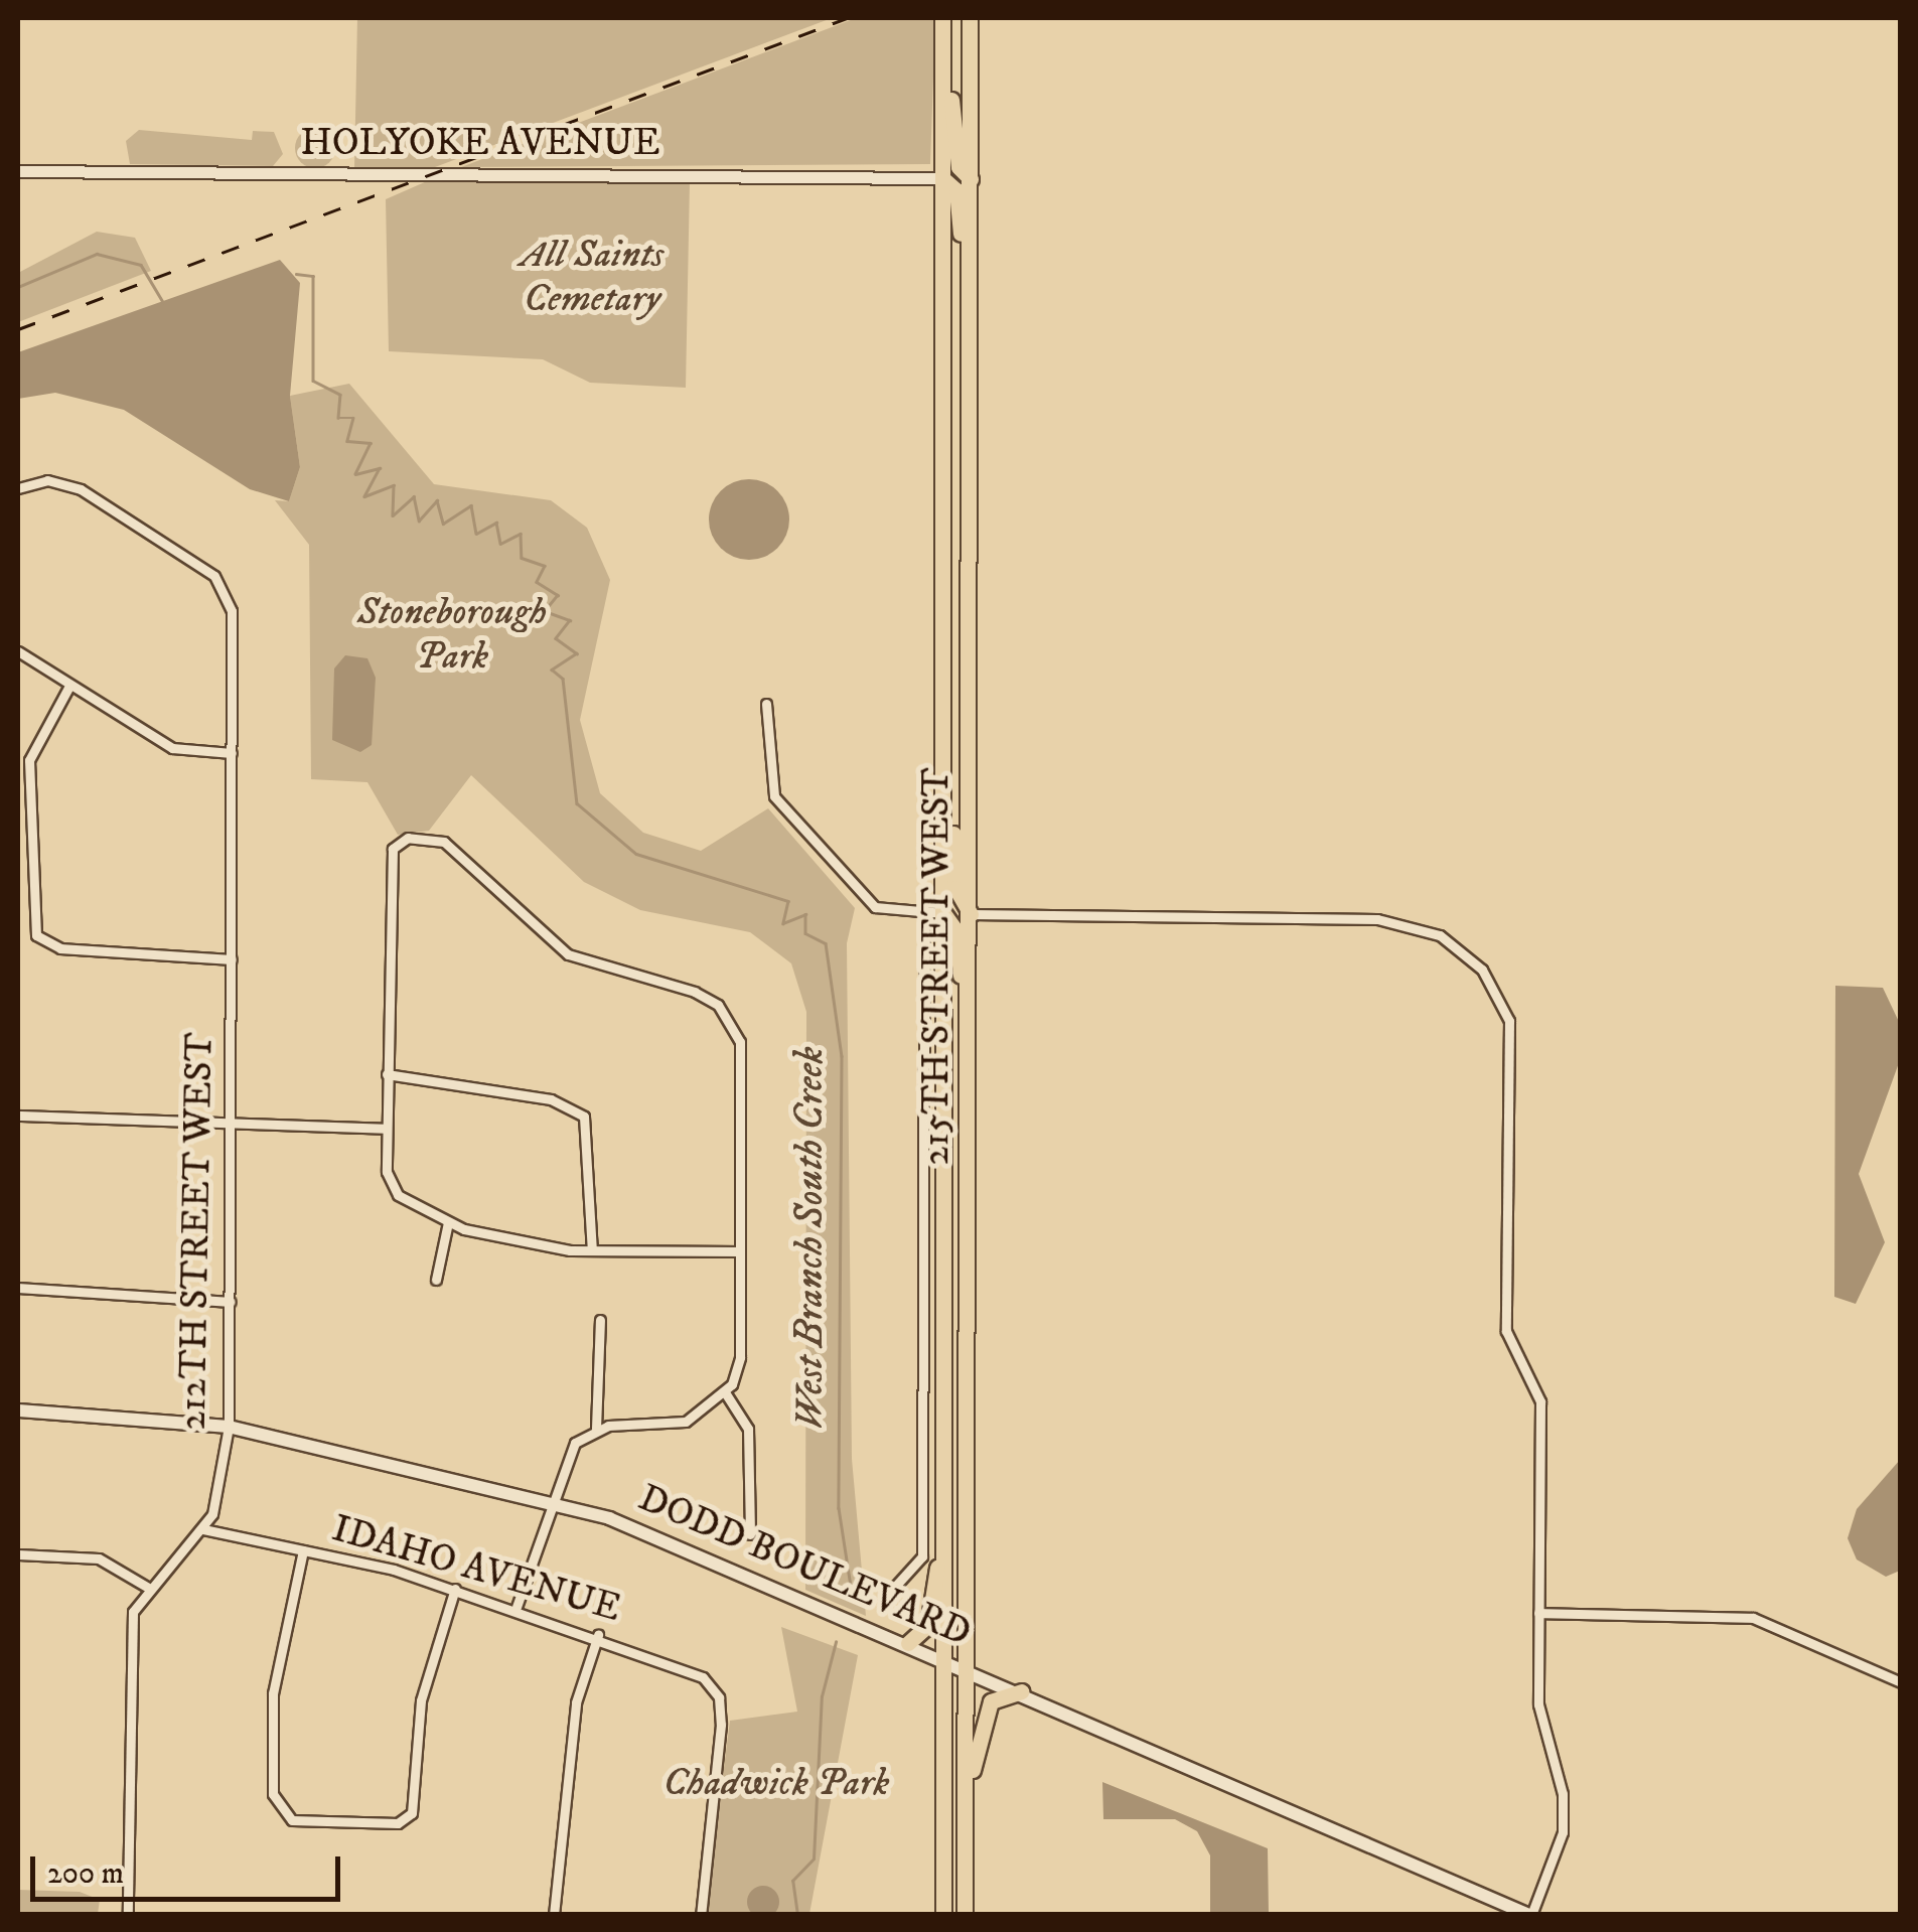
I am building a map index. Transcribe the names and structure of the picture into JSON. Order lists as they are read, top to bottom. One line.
{"streets":{"main road":["215TH STREET WEST","DODD BOULEVARD"],"street":["HOLYOKE AVENUE","212TH STREET WEST","IDAHO AVENUE"]},"crossings":[["HOLYOKE AVENUE","215TH STREET WEST"],["215TH STREET WEST","DODD BOULEVARD"],["212TH STREET WEST","DODD BOULEVARD"],["212TH STREET WEST","IDAHO AVENUE"]],"water":["West Branch South Creek"],"parks":["All Saints Cemetary","Stoneborough Park","Chadwick Park"],"scale_bar":"200 m"}
